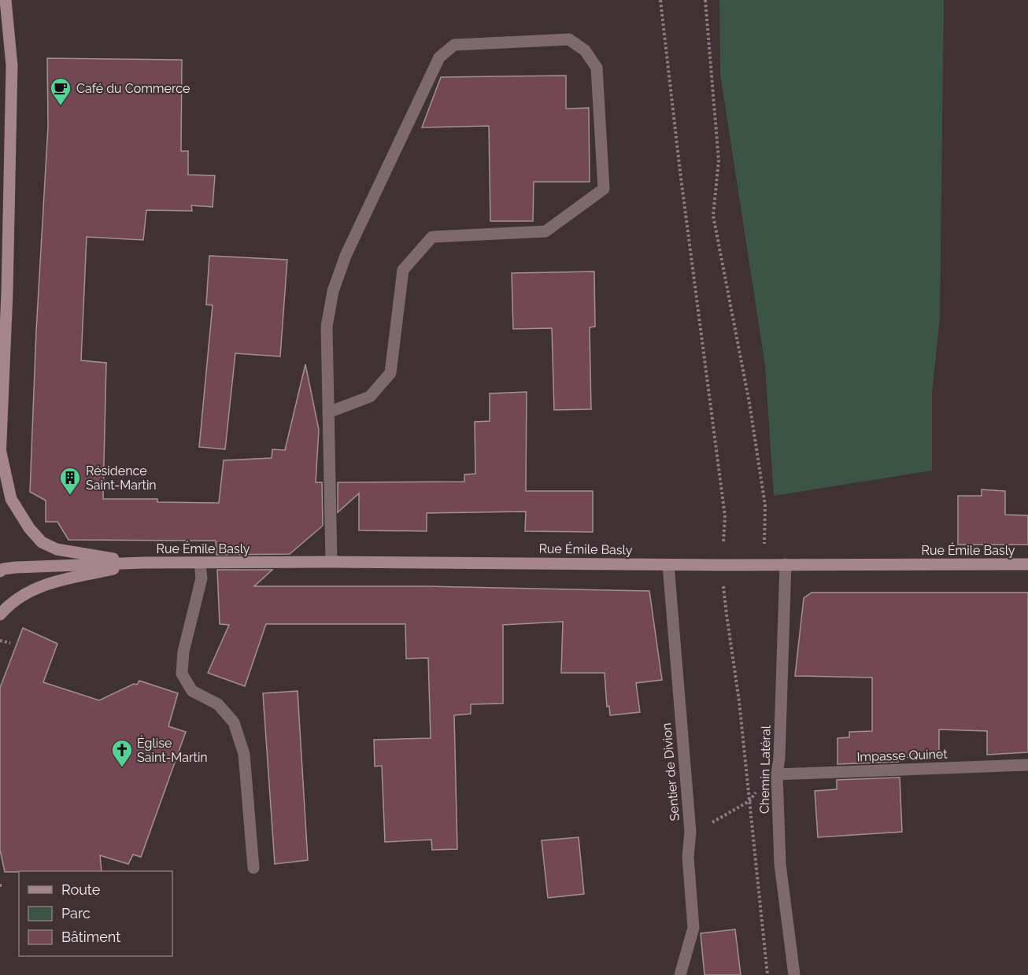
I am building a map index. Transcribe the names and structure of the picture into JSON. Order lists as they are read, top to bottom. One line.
{"streets":{"street":["Rue Émile Basly","Impasse Quinet","Chemin Latéral","Sentier de Divion"]},"crossings":[["Rue Émile Basly","Chemin Latéral"],["Rue Émile Basly","Sentier de Divion"],["Impasse Quinet","Chemin Latéral"]],"places":{"cafe":["Café du Commerce"],"building":["Résidence Saint-Martin"],"church":["Église Saint-Martin"]},"legend":["Route","Parc","Bâtiment"]}
